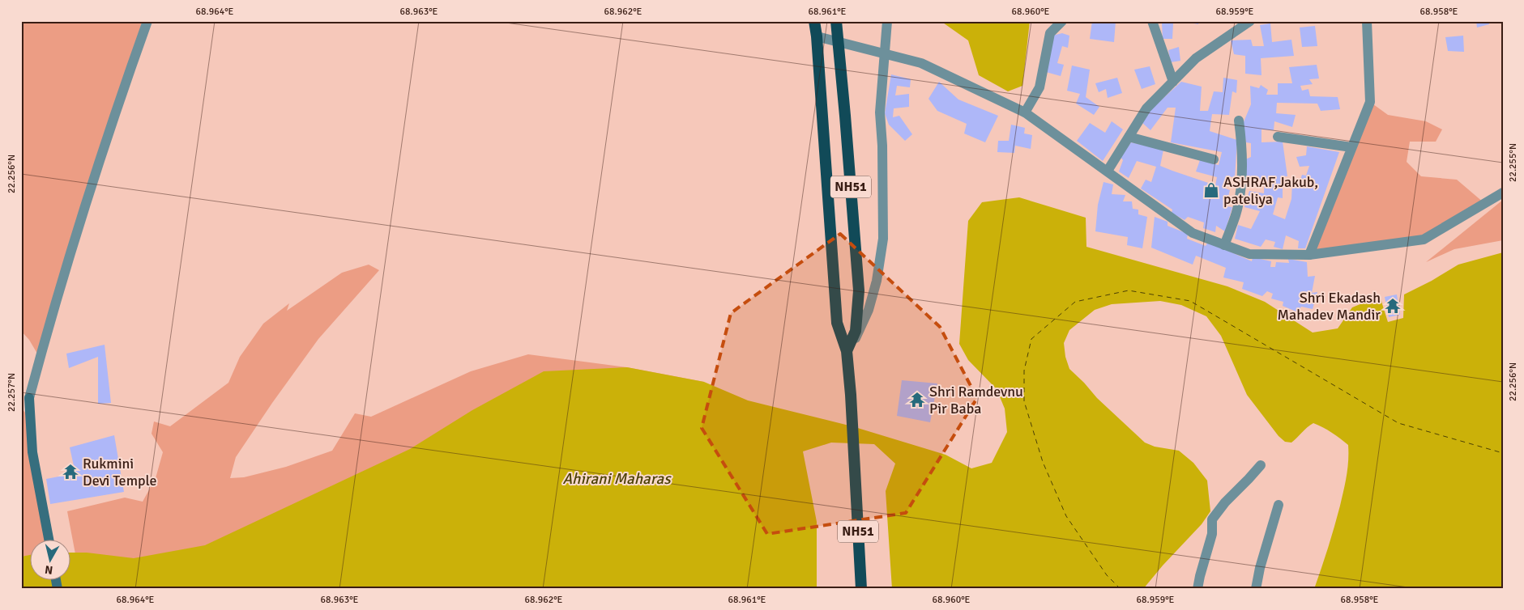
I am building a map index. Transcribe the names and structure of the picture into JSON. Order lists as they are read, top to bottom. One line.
{"streets":{"highway":["NH51"]},"water":["Ahirani Maharas"],"places":{"shop":["ASHRAF,Jakub, pateliya"],"temple":["Shri Ekadash Mahadev Mandir","Shri Ramdevnu Pir Baba","Rukmini Devi Temple"]},"north":"bottom","coordinates":["68.964°E","68.963°E","68.962°E","68.961°E","68.960°E","68.959°E","68.958°E","22.255°N","22.256°N","22.257°N"]}
